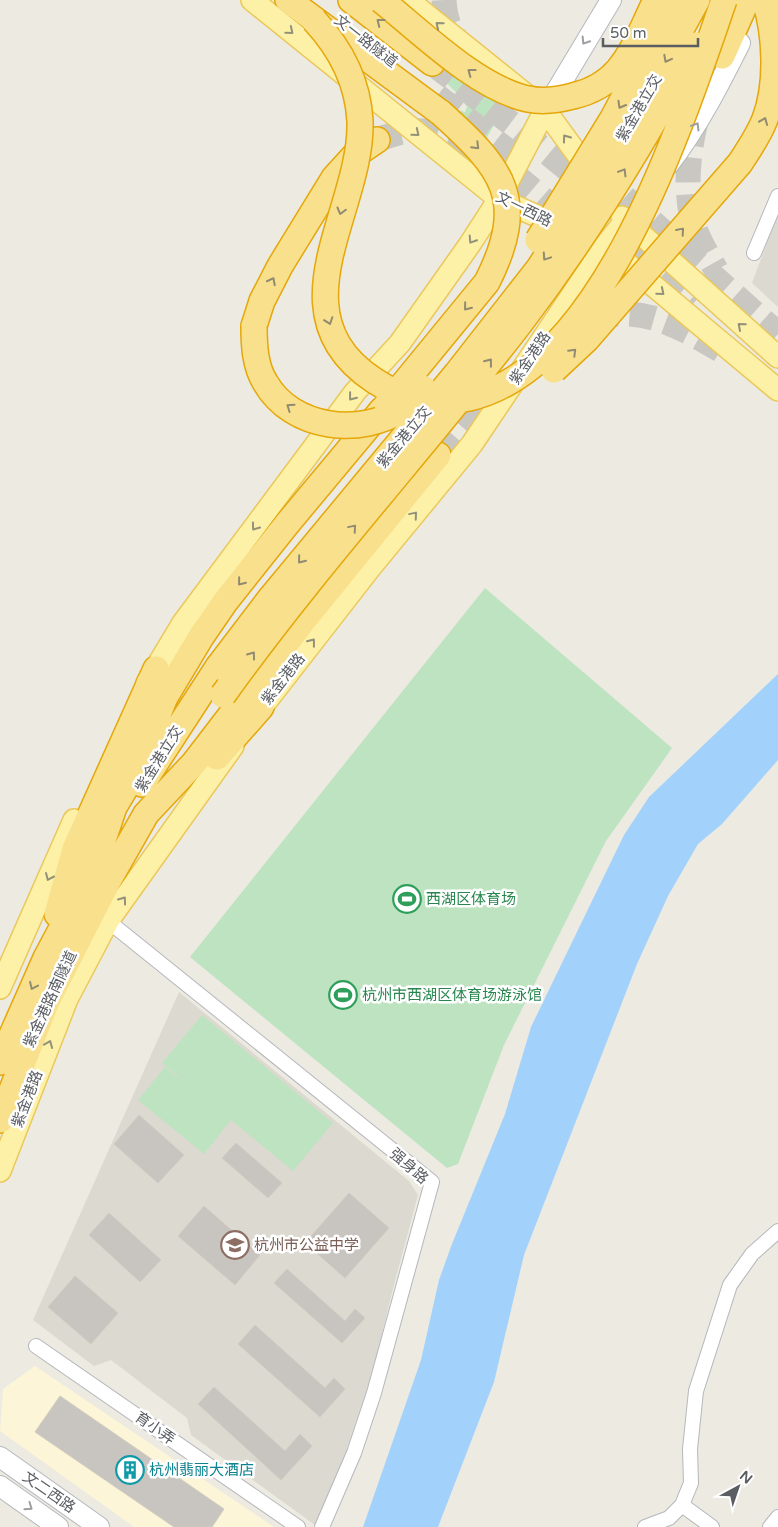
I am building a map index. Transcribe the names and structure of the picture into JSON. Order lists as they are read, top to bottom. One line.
{"streets":{"highway":["文一路隧道","紫金港立交","紫金港路南隧道"],"main road":["文一西路","紫金港路","文二西路"],"street":["强身路","育小弄"]},"crossings":[["紫金港立交","紫金港路南隧道"],["文一西路","紫金港路"],["紫金港路","强身路"]],"places":{"sports":["西湖区体育场","杭州市西湖区体育场游泳馆"],"school or university":["杭州市公益中学"],"building":["杭州翡丽大酒店"]},"scale_bar":"50 m","north":"top right"}
